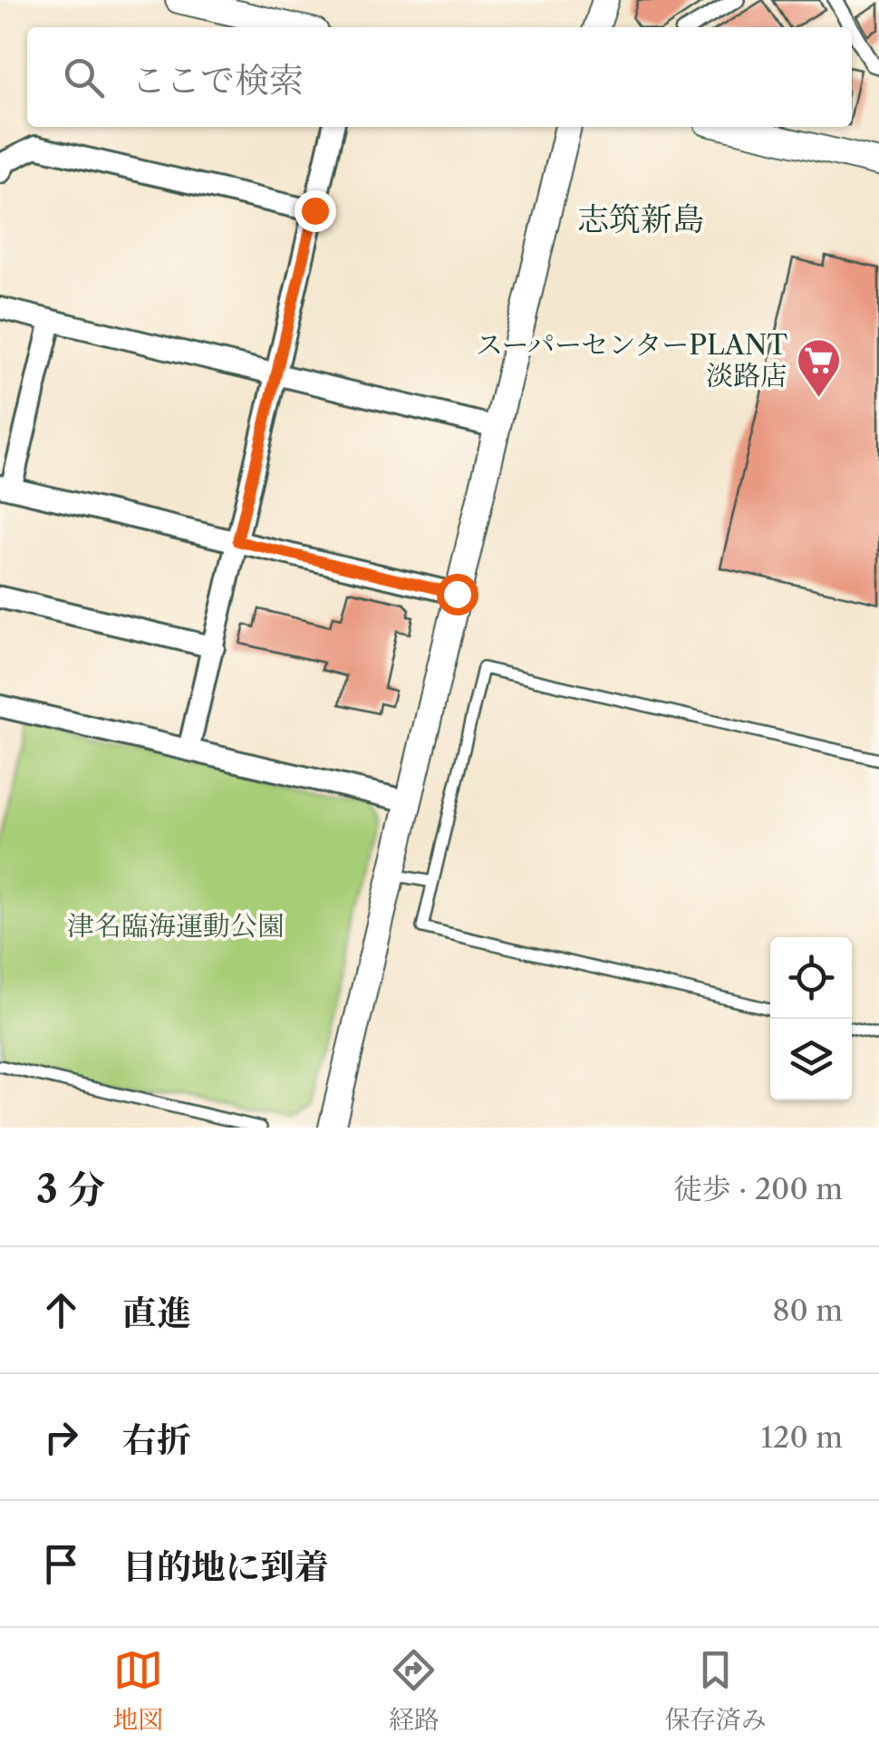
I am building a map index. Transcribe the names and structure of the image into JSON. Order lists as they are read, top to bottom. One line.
{"districts":["志筑新島"],"parks":["津名臨海運動公園"],"places":{"supermarket":["スーパーセンターPLANT 淡路店"]},"page":{"search":"ここで検索","heading":["3 分","徒歩 · 200 m"],"list":[["直進","80 m"],["右折","120 m"],"目的地に到着"],"nav":["地図","経路","保存済み"]}}
